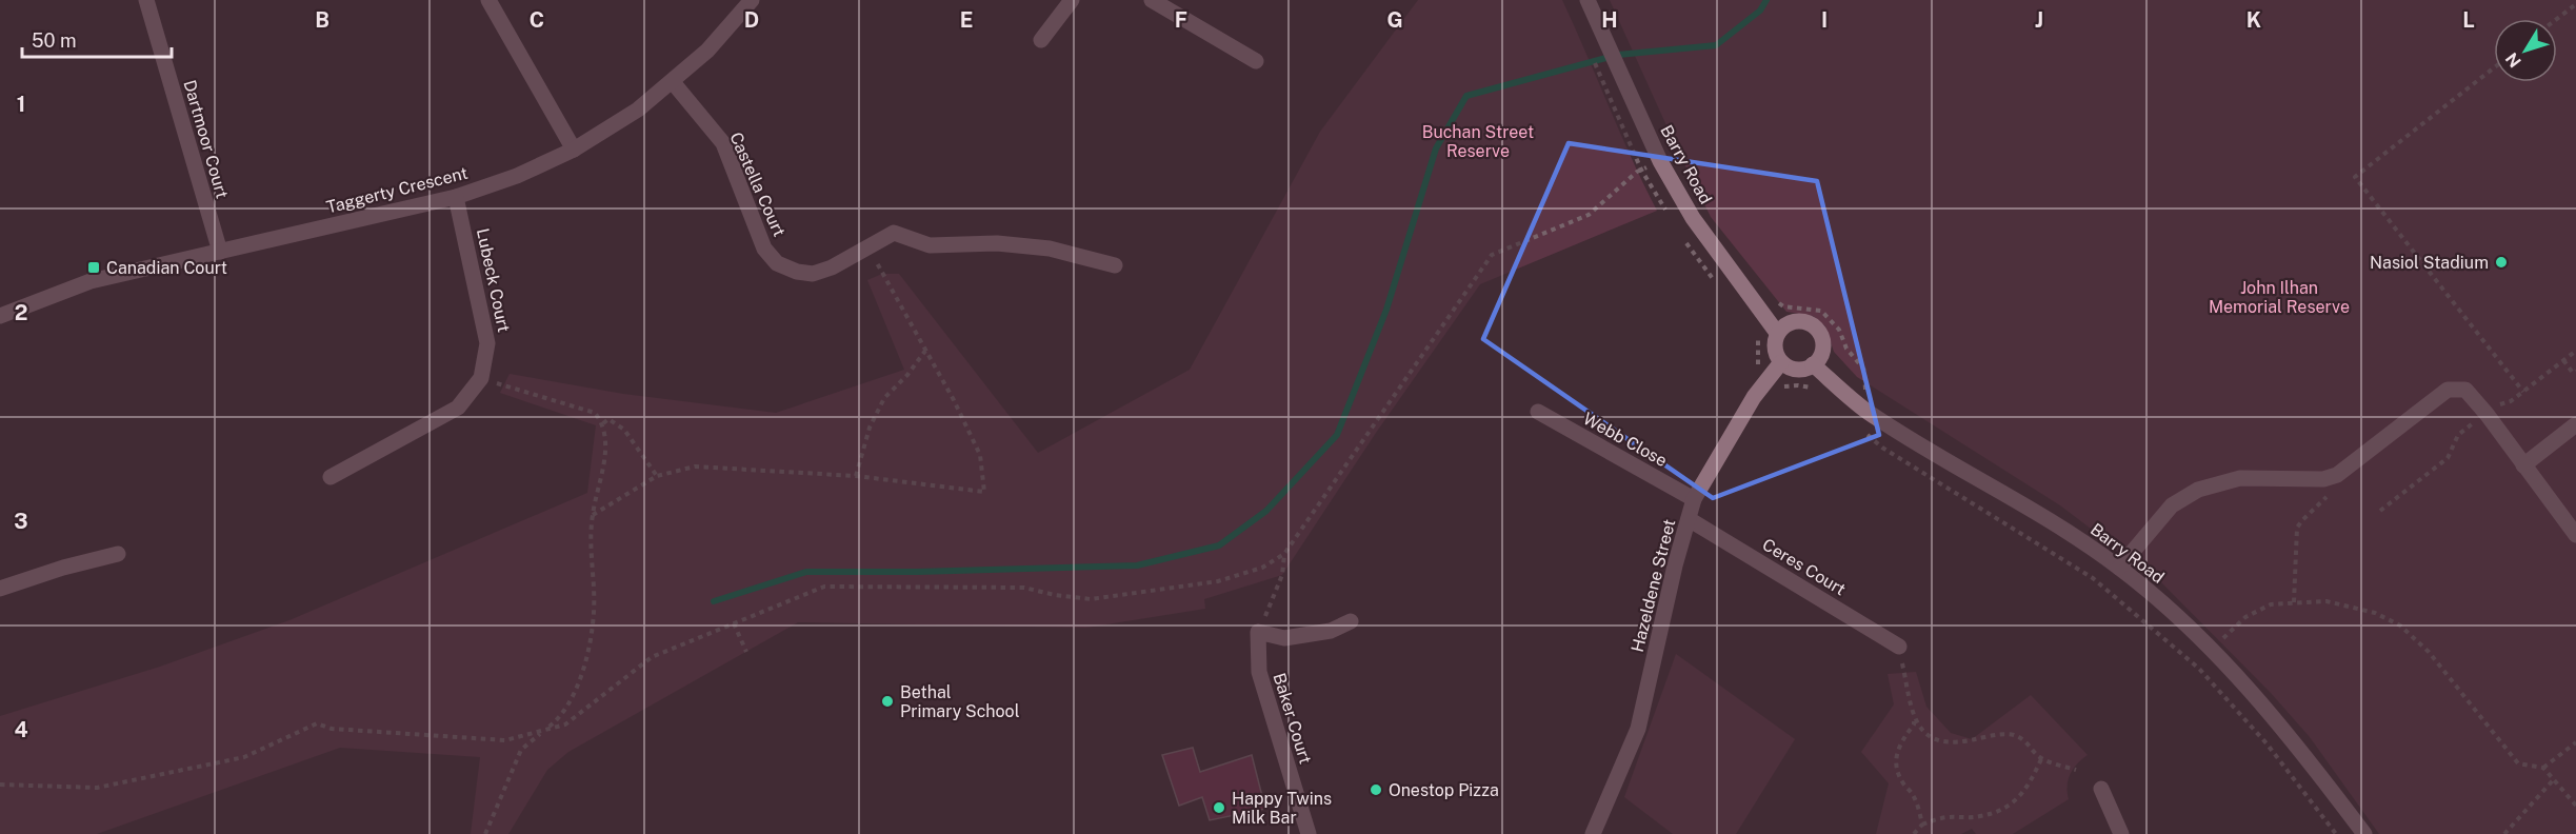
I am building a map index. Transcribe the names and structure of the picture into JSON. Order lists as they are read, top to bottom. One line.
{"streets":{"street":["Dartmoor Court","Barry Road","Castella Court","Taggerty Crescent","Lubeck Court","Webb Close","Ceres Court","Hazeldene Street","Baker Court"]},"crossings":[["Dartmoor Court","Taggerty Crescent"],["Barry Road","Hazeldene Street"],["Castella Court","Taggerty Crescent"],["Taggerty Crescent","Lubeck Court"],["Webb Close","Hazeldene Street"],["Ceres Court","Hazeldene Street"]],"parks":["Buchan Street Reserve","John Ilhan Memorial Reserve"],"places":{"other":["Nasiol Stadium","Bethal Primary School","Onestop Pizza","Happy Twins Milk Bar"],"transit":["Canadian Court"]},"scale_bar":"50 m","north":"bottom left","grid":{"columns":["B","C","D","E","F","G","H","I","J","K","L"],"rows":["1","2","3","4"]}}
